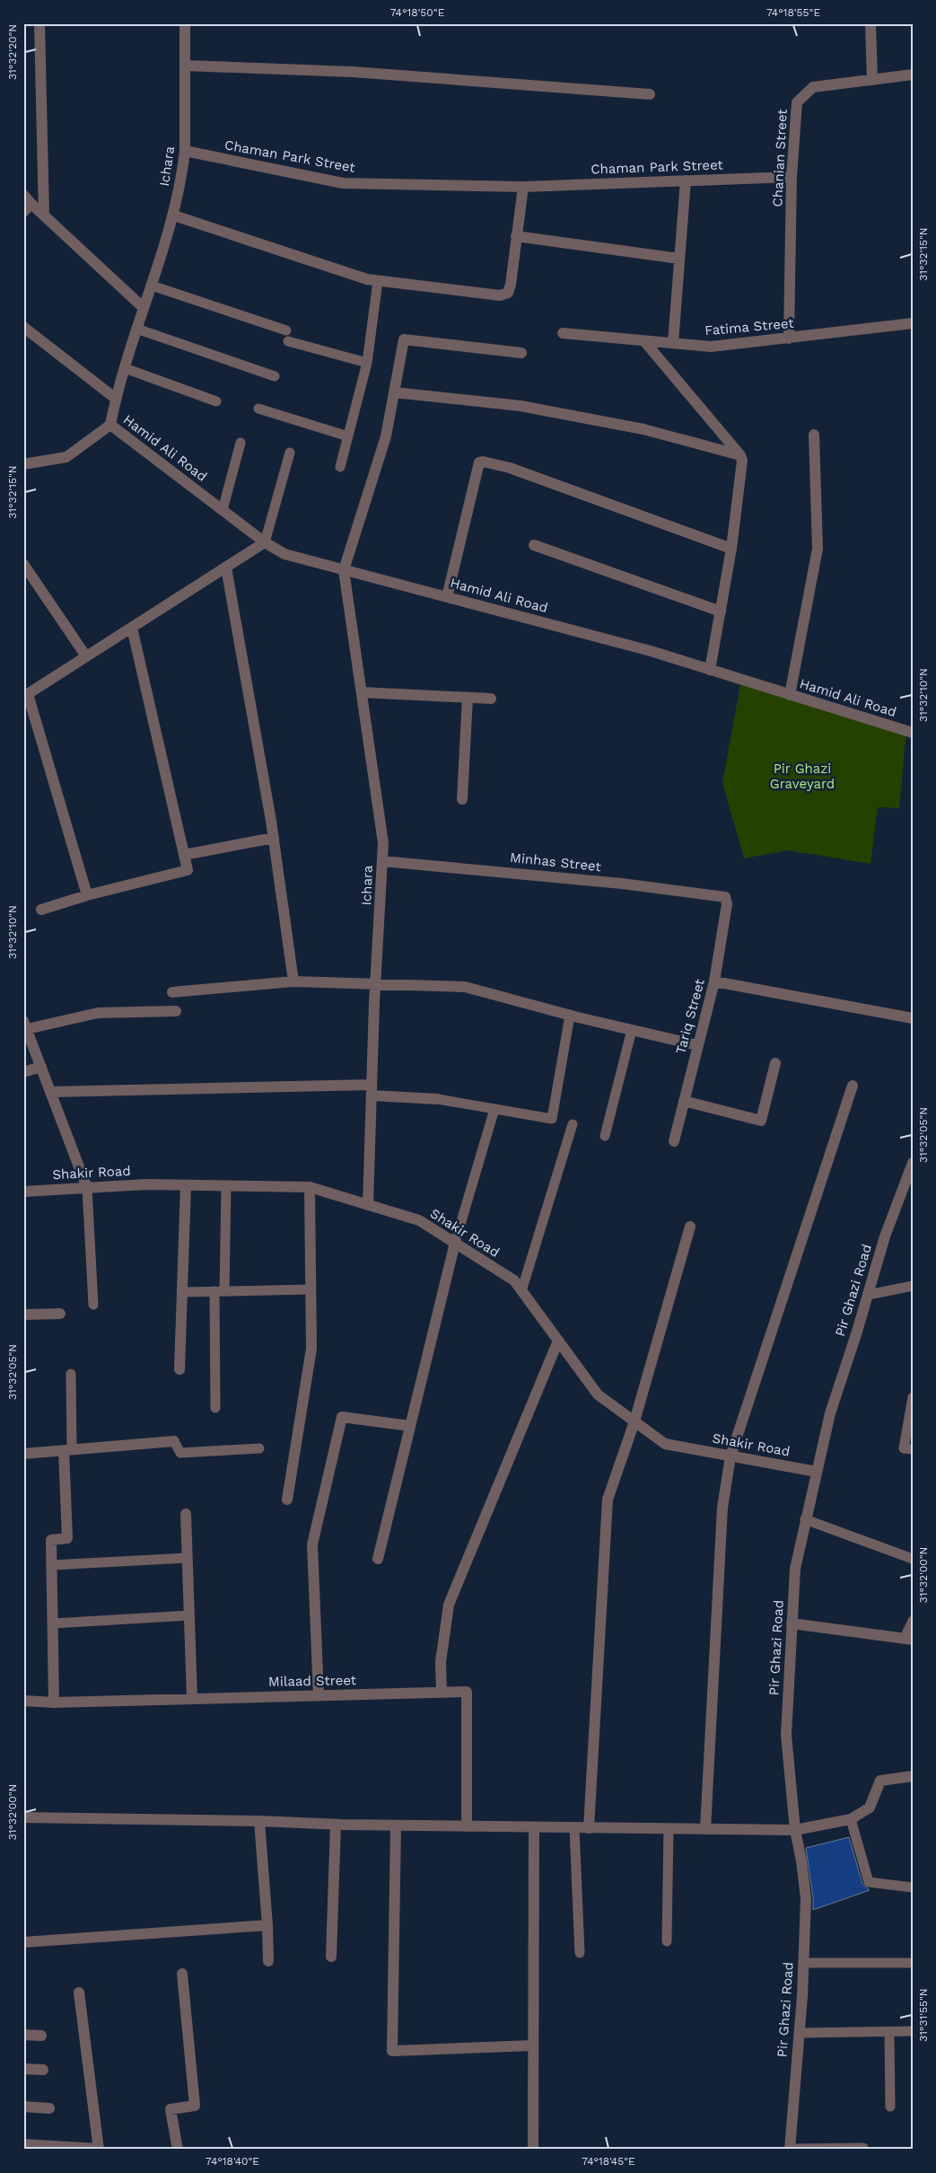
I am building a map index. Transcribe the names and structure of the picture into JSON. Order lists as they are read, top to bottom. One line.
{"streets":{"street":["Chaman Park Street","Chanian Street","Ichara","Fatima Street","Hamid Ali Road","Minhas Street","Tariq Street","Shakir Road","Pir Ghazi Road","Milaad Street"]},"crossings":[["Chaman Park Street","Chanian Street"],["Chaman Park Street","Ichara"],["Chanian Street","Fatima Street"],["Ichara","Hamid Ali Road"],["Ichara","Minhas Street"],["Ichara","Shakir Road"],["Minhas Street","Tariq Street"],["Shakir Road","Pir Ghazi Road"]],"parks":["Pir Ghazi Graveyard"],"coordinates":["74°18'50\"E","74°18'55\"E","31°32'20\"N","31°32'15\"N","31°32'10\"N","31°32'05\"N","31°32'00\"N","31°31'55\"N","74°18'40\"E","74°18'45\"E"]}
